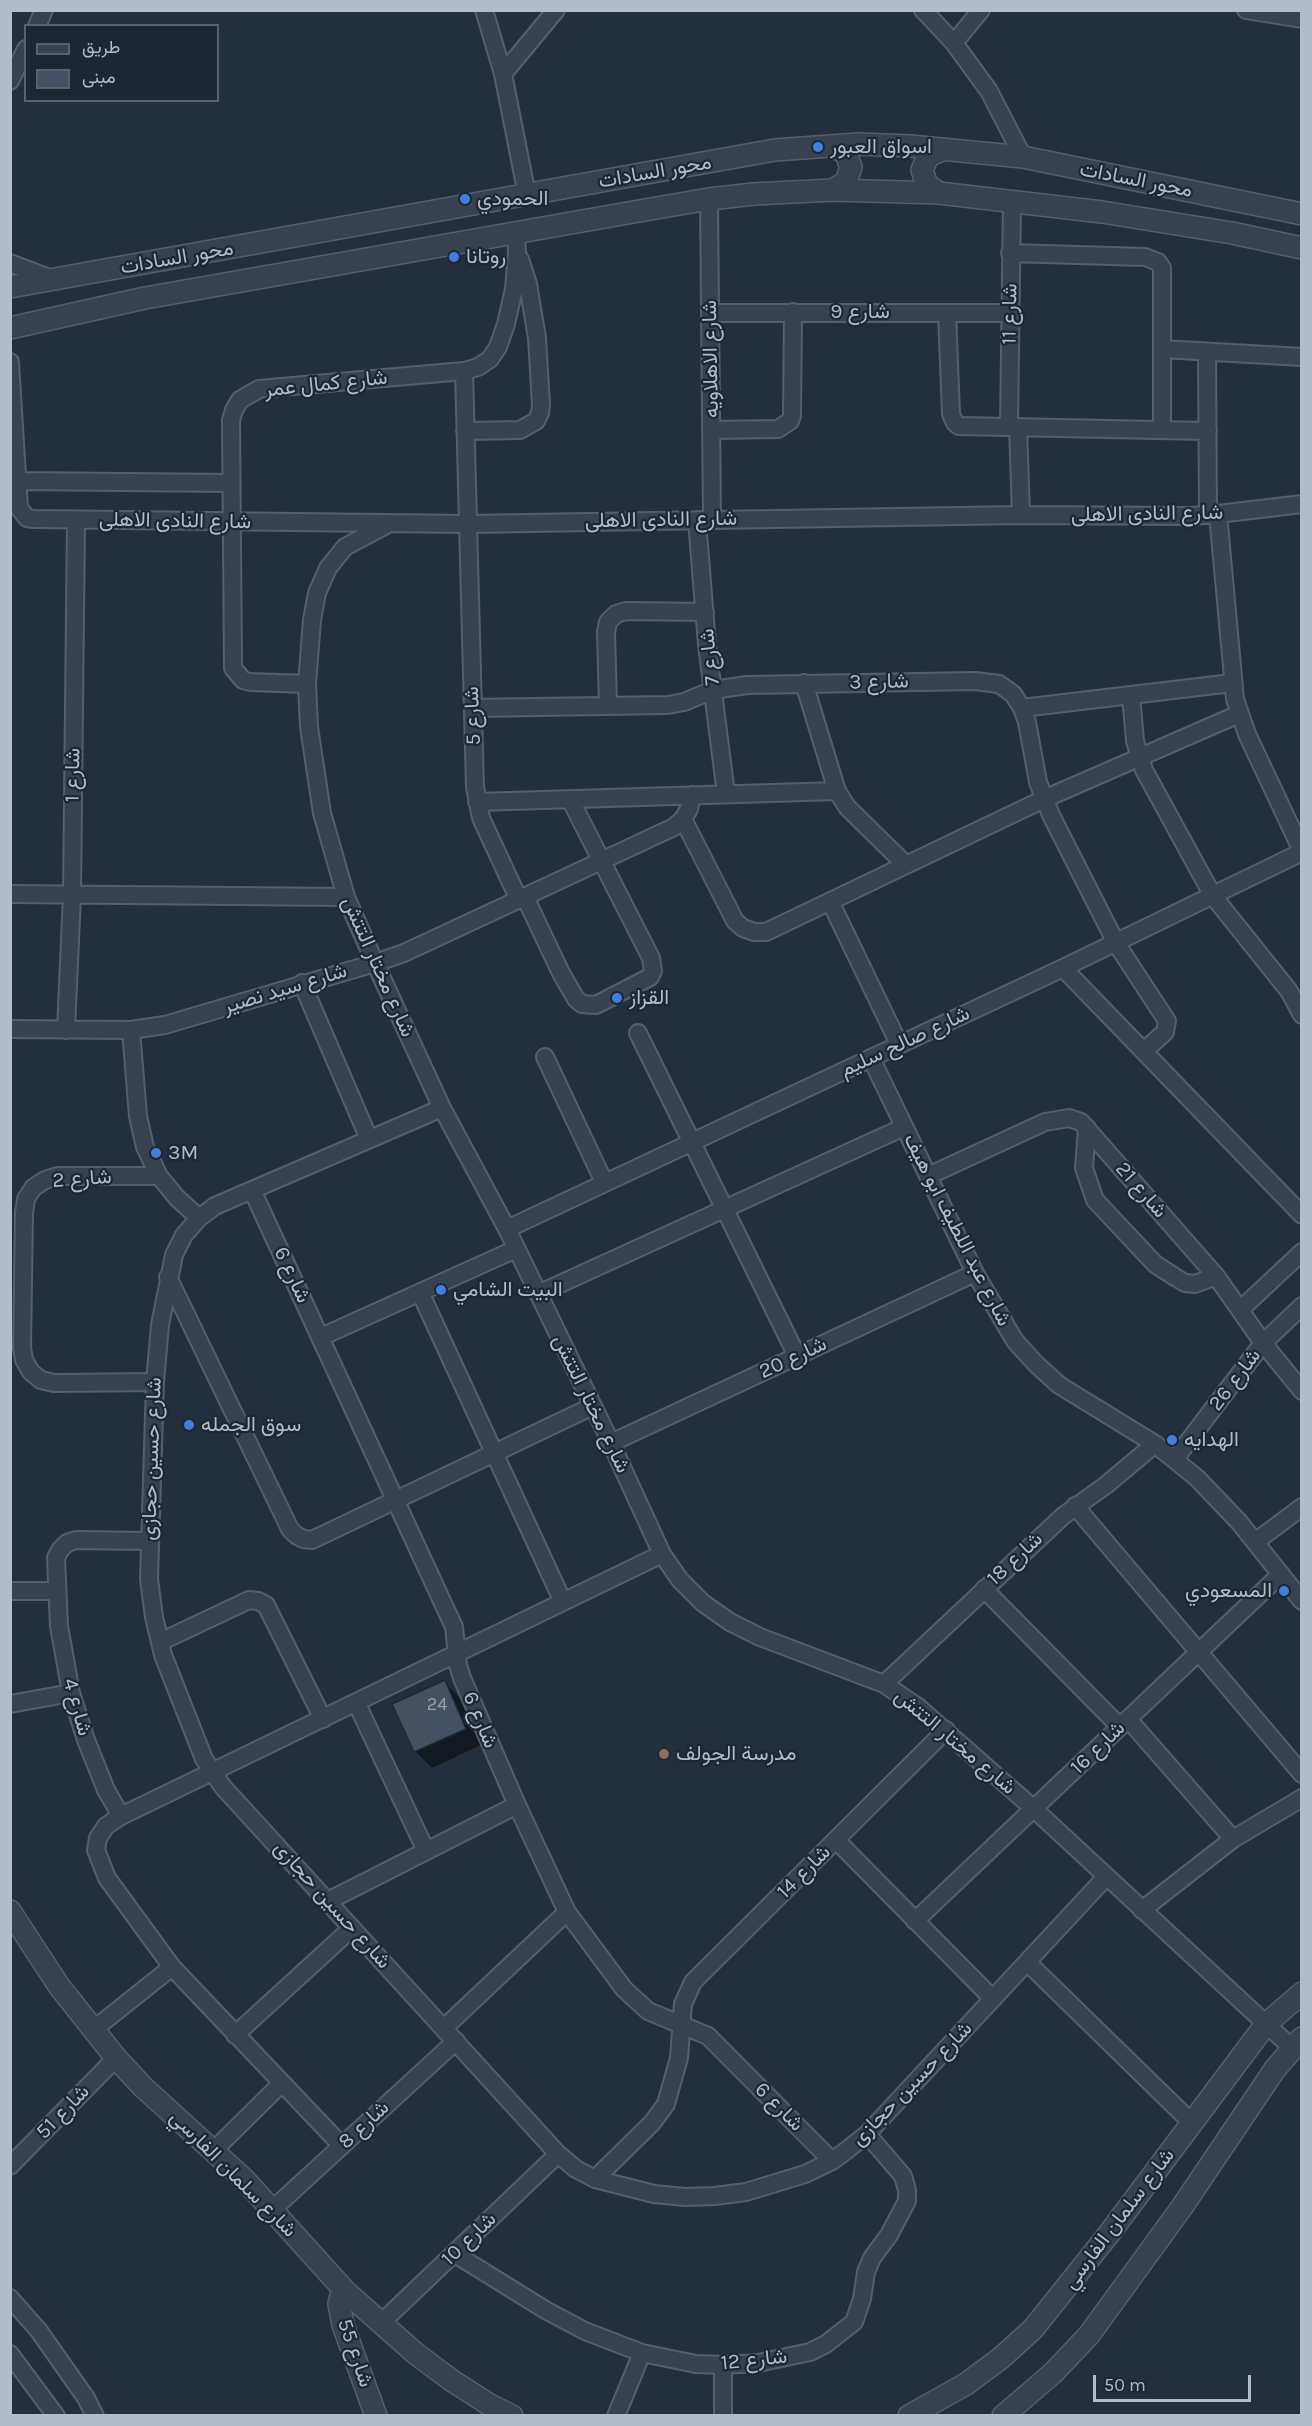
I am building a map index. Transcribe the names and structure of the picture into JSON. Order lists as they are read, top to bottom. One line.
{"streets":{"street":["محور السادات","شارع 9","شارع 11","شارع الاهلاويه","شارع كمال عمر","شارع النادى الاهلى","شارع 7","شارع 3","شارع 5","شارع 1","شارع مختار التتش","شارع سيد نصير","شارع صالح سليم","شارع 2","شارع 21","شارع عبد اللطيف ابو هيف","شارع 6","شارع 20","شارع 26","شارع حسين حجازى","شارع 18","شارع 4","شارع 16","شارع 14","شارع 51","شارع 8","شارع سلمان الفارسي","شارع 10","شارع 55","شارع 12"]},"crossings":[["محور السادات","شارع 11"],["محور السادات","شارع الاهلاويه"],["محور السادات","شارع كمال عمر"],["شارع 9","شارع 11"],["شارع 9","شارع الاهلاويه"],["شارع 11","شارع النادى الاهلى"],["شارع الاهلاويه","شارع النادى الاهلى"],["شارع الاهلاويه","شارع 7"],["شارع كمال عمر","شارع النادى الاهلى"],["شارع كمال عمر","شارع 5"],["شارع كمال عمر","شارع مختار التتش"],["شارع النادى الاهلى","شارع 7"],["شارع النادى الاهلى","شارع 5"],["شارع النادى الاهلى","شارع 1"],["شارع النادى الاهلى","شارع مختار التتش"],["شارع 7","شارع 3"],["شارع 3","شارع 5"],["شارع 3","شارع صالح سليم"],["شارع 5","شارع سيد نصير"],["شارع 1","شارع سيد نصير"],["شارع مختار التتش","شارع سيد نصير"],["شارع مختار التتش","شارع صالح سليم"],["شارع مختار التتش","شارع 20"],["شارع مختار التتش","شارع حسين حجازى"],["شارع مختار التتش","شارع 18"],["شارع مختار التتش","شارع 16"],["شارع مختار التتش","شارع 14"],["شارع مختار التتش","شارع سلمان الفارسي"],["شارع صالح سليم","شارع عبد اللطيف ابو هيف"],["شارع 2","شارع حسين حجازى"],["شارع 21","شارع 26"],["شارع عبد اللطيف ابو هيف","شارع 20"],["شارع عبد اللطيف ابو هيف","شارع 26"],["شارع عبد اللطيف ابو هيف","شارع 18"],["شارع عبد اللطيف ابو هيف","شارع 16"],["شارع 6","شارع حسين حجازى"],["شارع 6","شارع 14"],["شارع حسين حجازى","شارع 4"],["شارع حسين حجازى","شارع 14"],["شارع حسين حجازى","شارع 8"],["شارع حسين حجازى","شارع 10"],["شارع حسين حجازى","شارع 12"],["شارع 51","شارع سلمان الفارسي"],["شارع 8","شارع سلمان الفارسي"],["شارع سلمان الفارسي","شارع 10"],["شارع سلمان الفارسي","شارع 55"],["شارع 10","شارع 12"]],"places":["اسواق العبور","الحمودي","روتانا","القزاز","3M","البيت الشامي","سوق الجمله","الهدايه","المسعودي","مدرسة الجولف"],"house_numbers":["24"],"legend":["طريق","مبنى"],"scale_bar":"50 m"}
